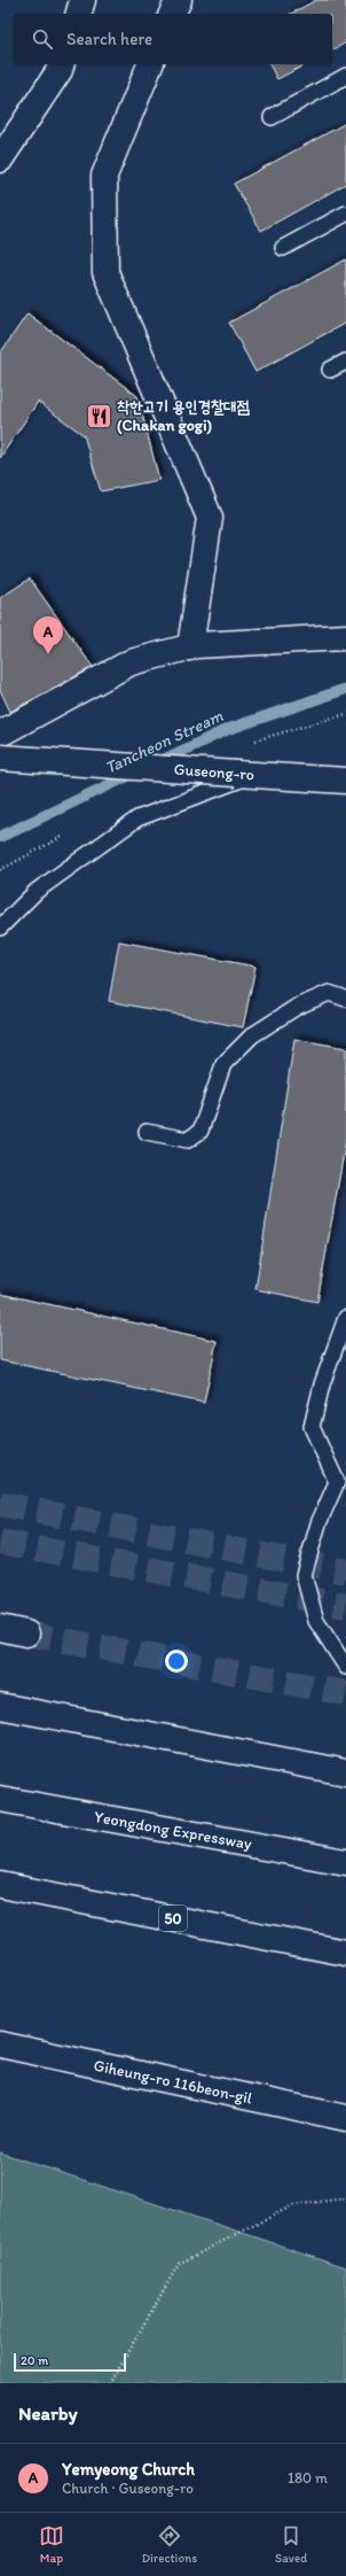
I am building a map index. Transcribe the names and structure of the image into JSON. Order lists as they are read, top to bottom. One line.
{"streets":{"main road":["Guseong-ro","Yeongdong Expressway","50","Giheung-ro 116beon-gil"]},"water":["Tancheon Stream"],"places":{"restaurant":["착한고기 용인경찰대점 (Chakan gogi)"]},"scale_bar":"20 m","page":{"search":"Search here","pins":"A","scale":"20 m","heading":"Nearby","list":[{"mark":"A","name":"Yemyeong Church","note":"Church · Guseong-ro","value":"180 m"}],"nav":["Map","Directions","Saved"]}}
